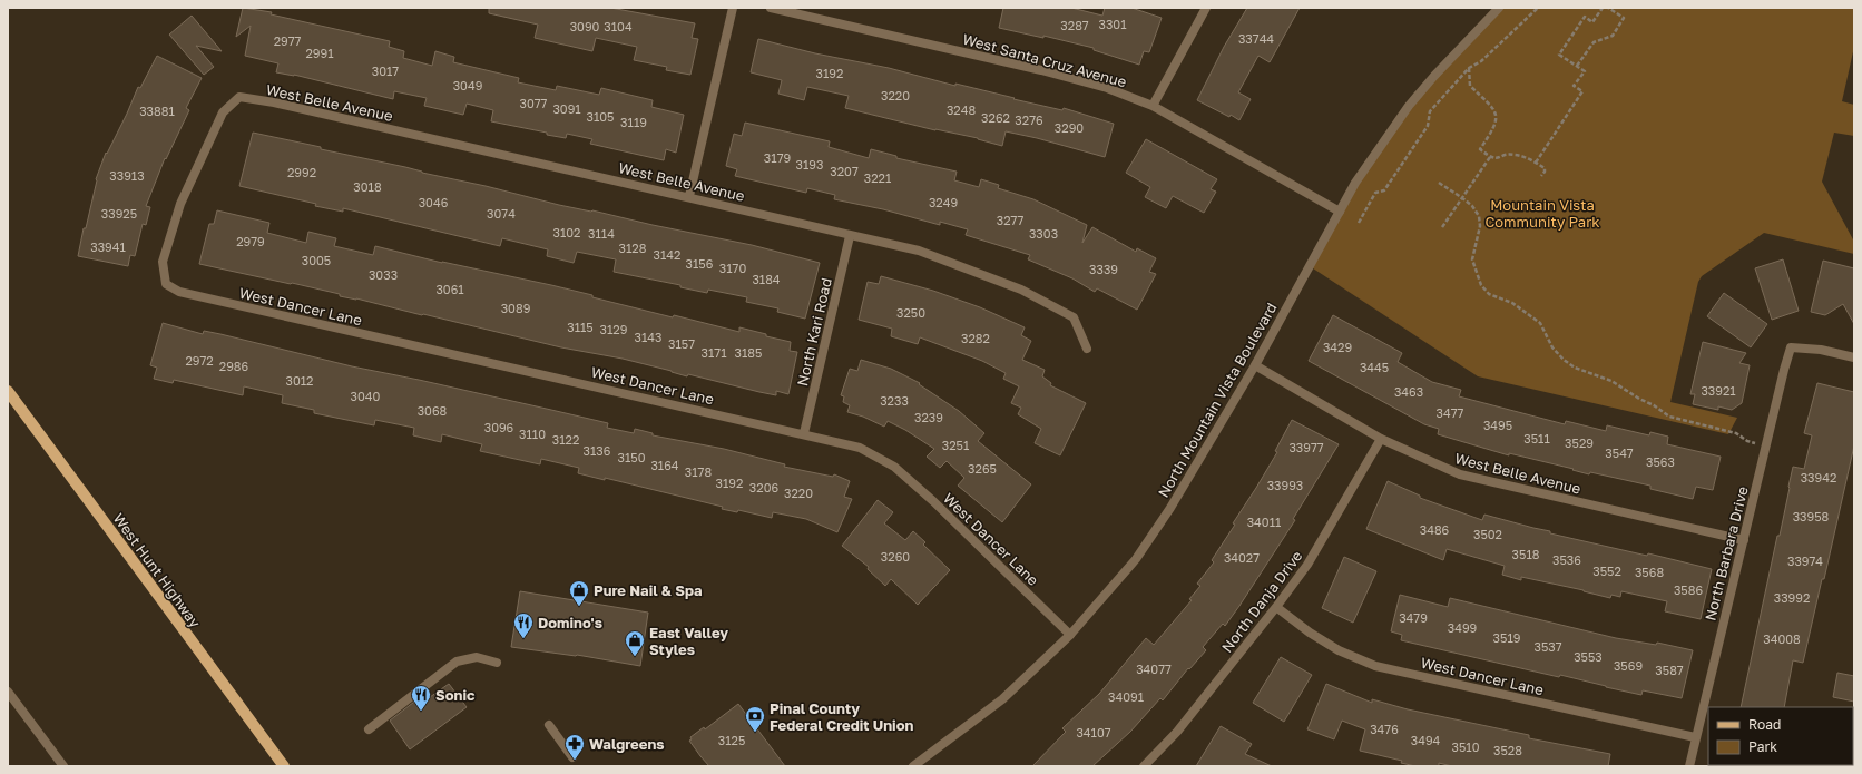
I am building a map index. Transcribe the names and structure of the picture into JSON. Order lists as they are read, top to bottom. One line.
{"streets":{"main road":["West Hunt Highway"],"street":["West Santa Cruz Avenue","West Belle Avenue","West Dancer Lane","North Kari Road","North Mountain Vista Boulevard","North Barbara Drive","North Danja Drive"]},"crossings":[["West Santa Cruz Avenue","North Mountain Vista Boulevard"],["West Belle Avenue","West Dancer Lane"],["West Belle Avenue","North Kari Road"],["West Belle Avenue","North Mountain Vista Boulevard"],["West Belle Avenue","North Barbara Drive"],["West Belle Avenue","North Danja Drive"],["West Dancer Lane","North Kari Road"],["West Dancer Lane","North Mountain Vista Boulevard"],["West Dancer Lane","North Barbara Drive"],["West Dancer Lane","North Danja Drive"]],"parks":["Mountain Vista Community Park"],"places":{"shop":["Pure Nail & Spa","East Valley Styles"],"restaurant":["Domino's","Sonic"],"bank":["Pinal County Federal Credit Union"],"pharmacy":["Walgreens"]},"house_numbers":["3301","3287","3090","3104","33744","2977","2991","3017","3192","3049","3220","3077","3091","3248","33881","3105","3262","3276","3119","3290","3179","3193","3207","2992","33913","3221","3018","3046","3249","33925","3074","3277","3102","3114","3303","2979","33941","3128","3142","3005","3156","3170","3339","3033","3184","3061","3089","3250","3115","3129","3143","3282","3157","3429","3171","3185","2972","2986","3445","3012","33921","3463","3040","3233","3068","3477","3239","3495","3096","3110","3511","3122","3529","3251","33977","3136","3547","3150","3563","3164","3265","3178","33942","3192","33993","3206","3220","33958","34011","3486","3502","3518","3260","34027","3536","33974","3552","3568","3586","33992","3479","3499","3519","34008","3537","3553","3569","34077","3587","34091","3476","34107","3125","3494","3510","3528"],"legend":["Road","Park"]}
